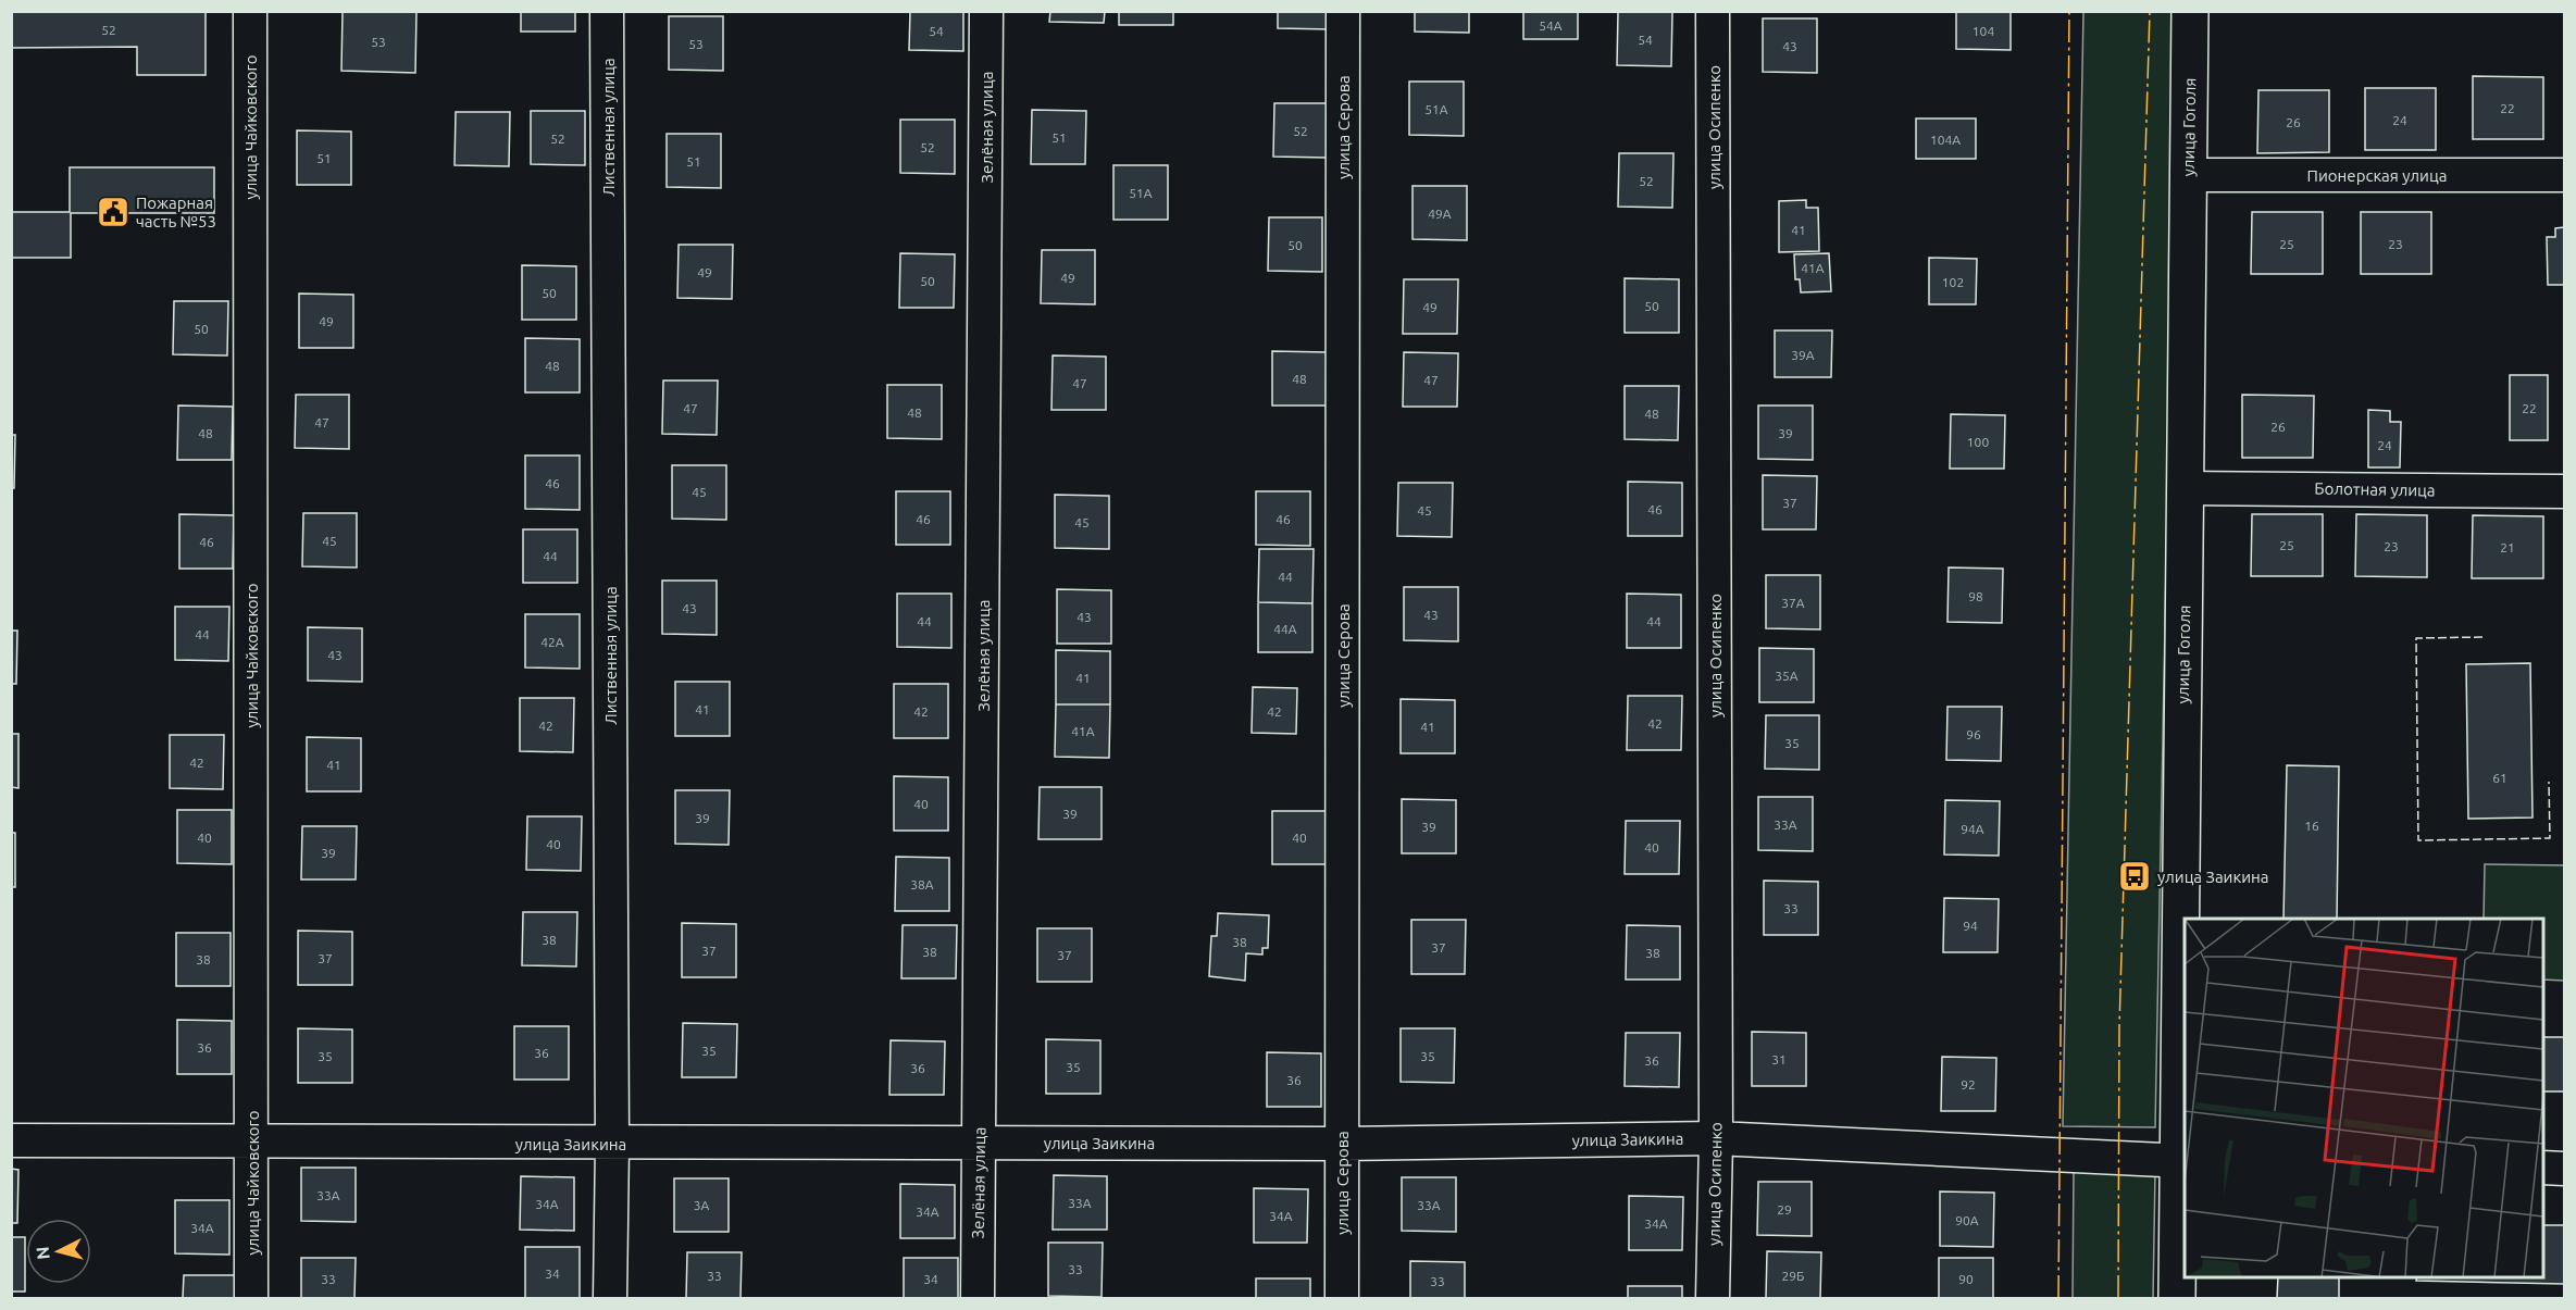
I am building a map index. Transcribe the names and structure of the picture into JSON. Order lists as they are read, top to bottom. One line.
{"streets":{"main road":["улица Гоголя"],"street":["улица Чайковского","Лиственная улица","Зелёная улица","улица Серова","улица Осипенко","Пионерская улица","Болотная улица","улица Заикина"]},"crossings":[["улица Чайковского","улица Заикина"],["Лиственная улица","улица Заикина"],["Зелёная улица","улица Заикина"],["улица Серова","улица Заикина"],["улица Осипенко","улица Заикина"],["улица Гоголя","Пионерская улица"],["улица Гоголя","Болотная улица"],["улица Гоголя","улица Заикина"]],"places":{"public building":["Пожарная часть №53"],"bus stop":["улица Заикина"]},"house_numbers":["54А","52","54","104","54","53","53","43","22","51А","24","26","52","51","52","104А","52","51","51","52","51А","49А","41","25","23","50","41А","49","49","50","102","50","50","49","49","50","39А","48","48","47","47","47","22","48","48","47","26","48","39","100","24","46","45","37","46","45","46","46","45","45","46","25","23","21","44","44","98","37А","43","43","43","44","44","44А","44","42А","43","35А","41","41","42","42","42","42","41","41А","96","35","42","41","61","40","39","39","33А","16","39","94А","40","40","40","40","39","38А","33","94","38","38","37","37","38","38","37","37","38","36","35","36","35","35","31","36","35","36","36","92","33А","33А","34А","3А","33А","29","34А","34А","90А","34А","34А","33","34","33","29Б","33","34","90","33"],"north":"left"}
